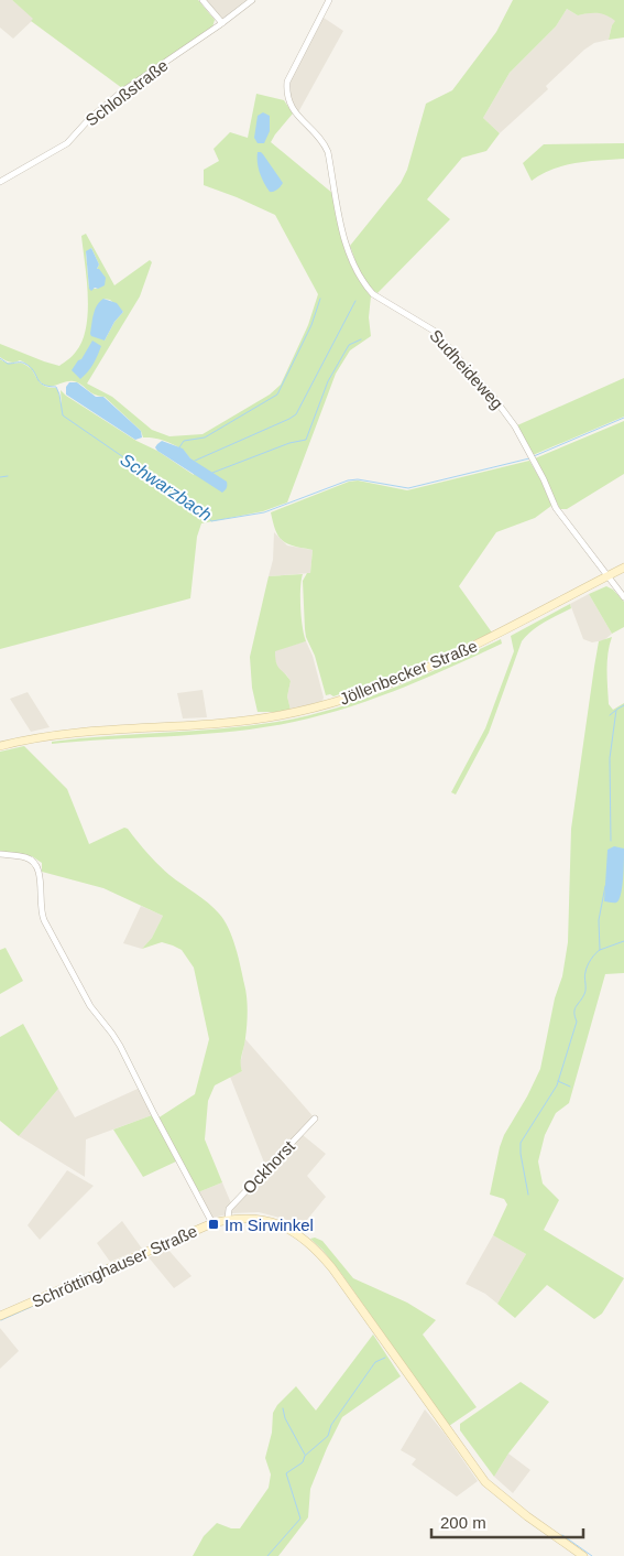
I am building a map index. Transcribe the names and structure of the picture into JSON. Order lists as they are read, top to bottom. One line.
{"streets":{"main road":["Jöllenbecker Straße","Schröttinghauser Straße"],"street":["Schloßstraße","Sudheideweg","Ockhorst"]},"crossings":[["Sudheideweg","Jöllenbecker Straße"],["Ockhorst","Schröttinghauser Straße"]],"water":["Schwarzbach"],"places":{"transit":["Im Sirwinkel"]},"scale_bar":"200 m"}
